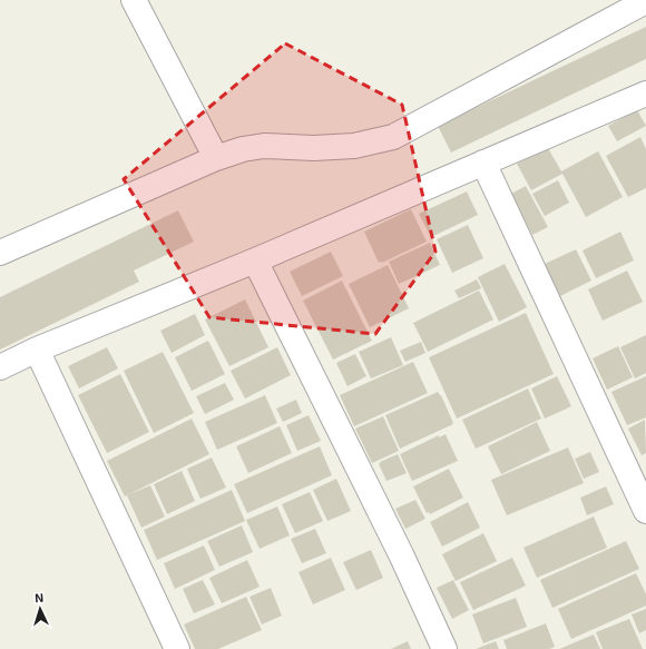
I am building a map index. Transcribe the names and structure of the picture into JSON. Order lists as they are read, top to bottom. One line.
{"north":"top"}
